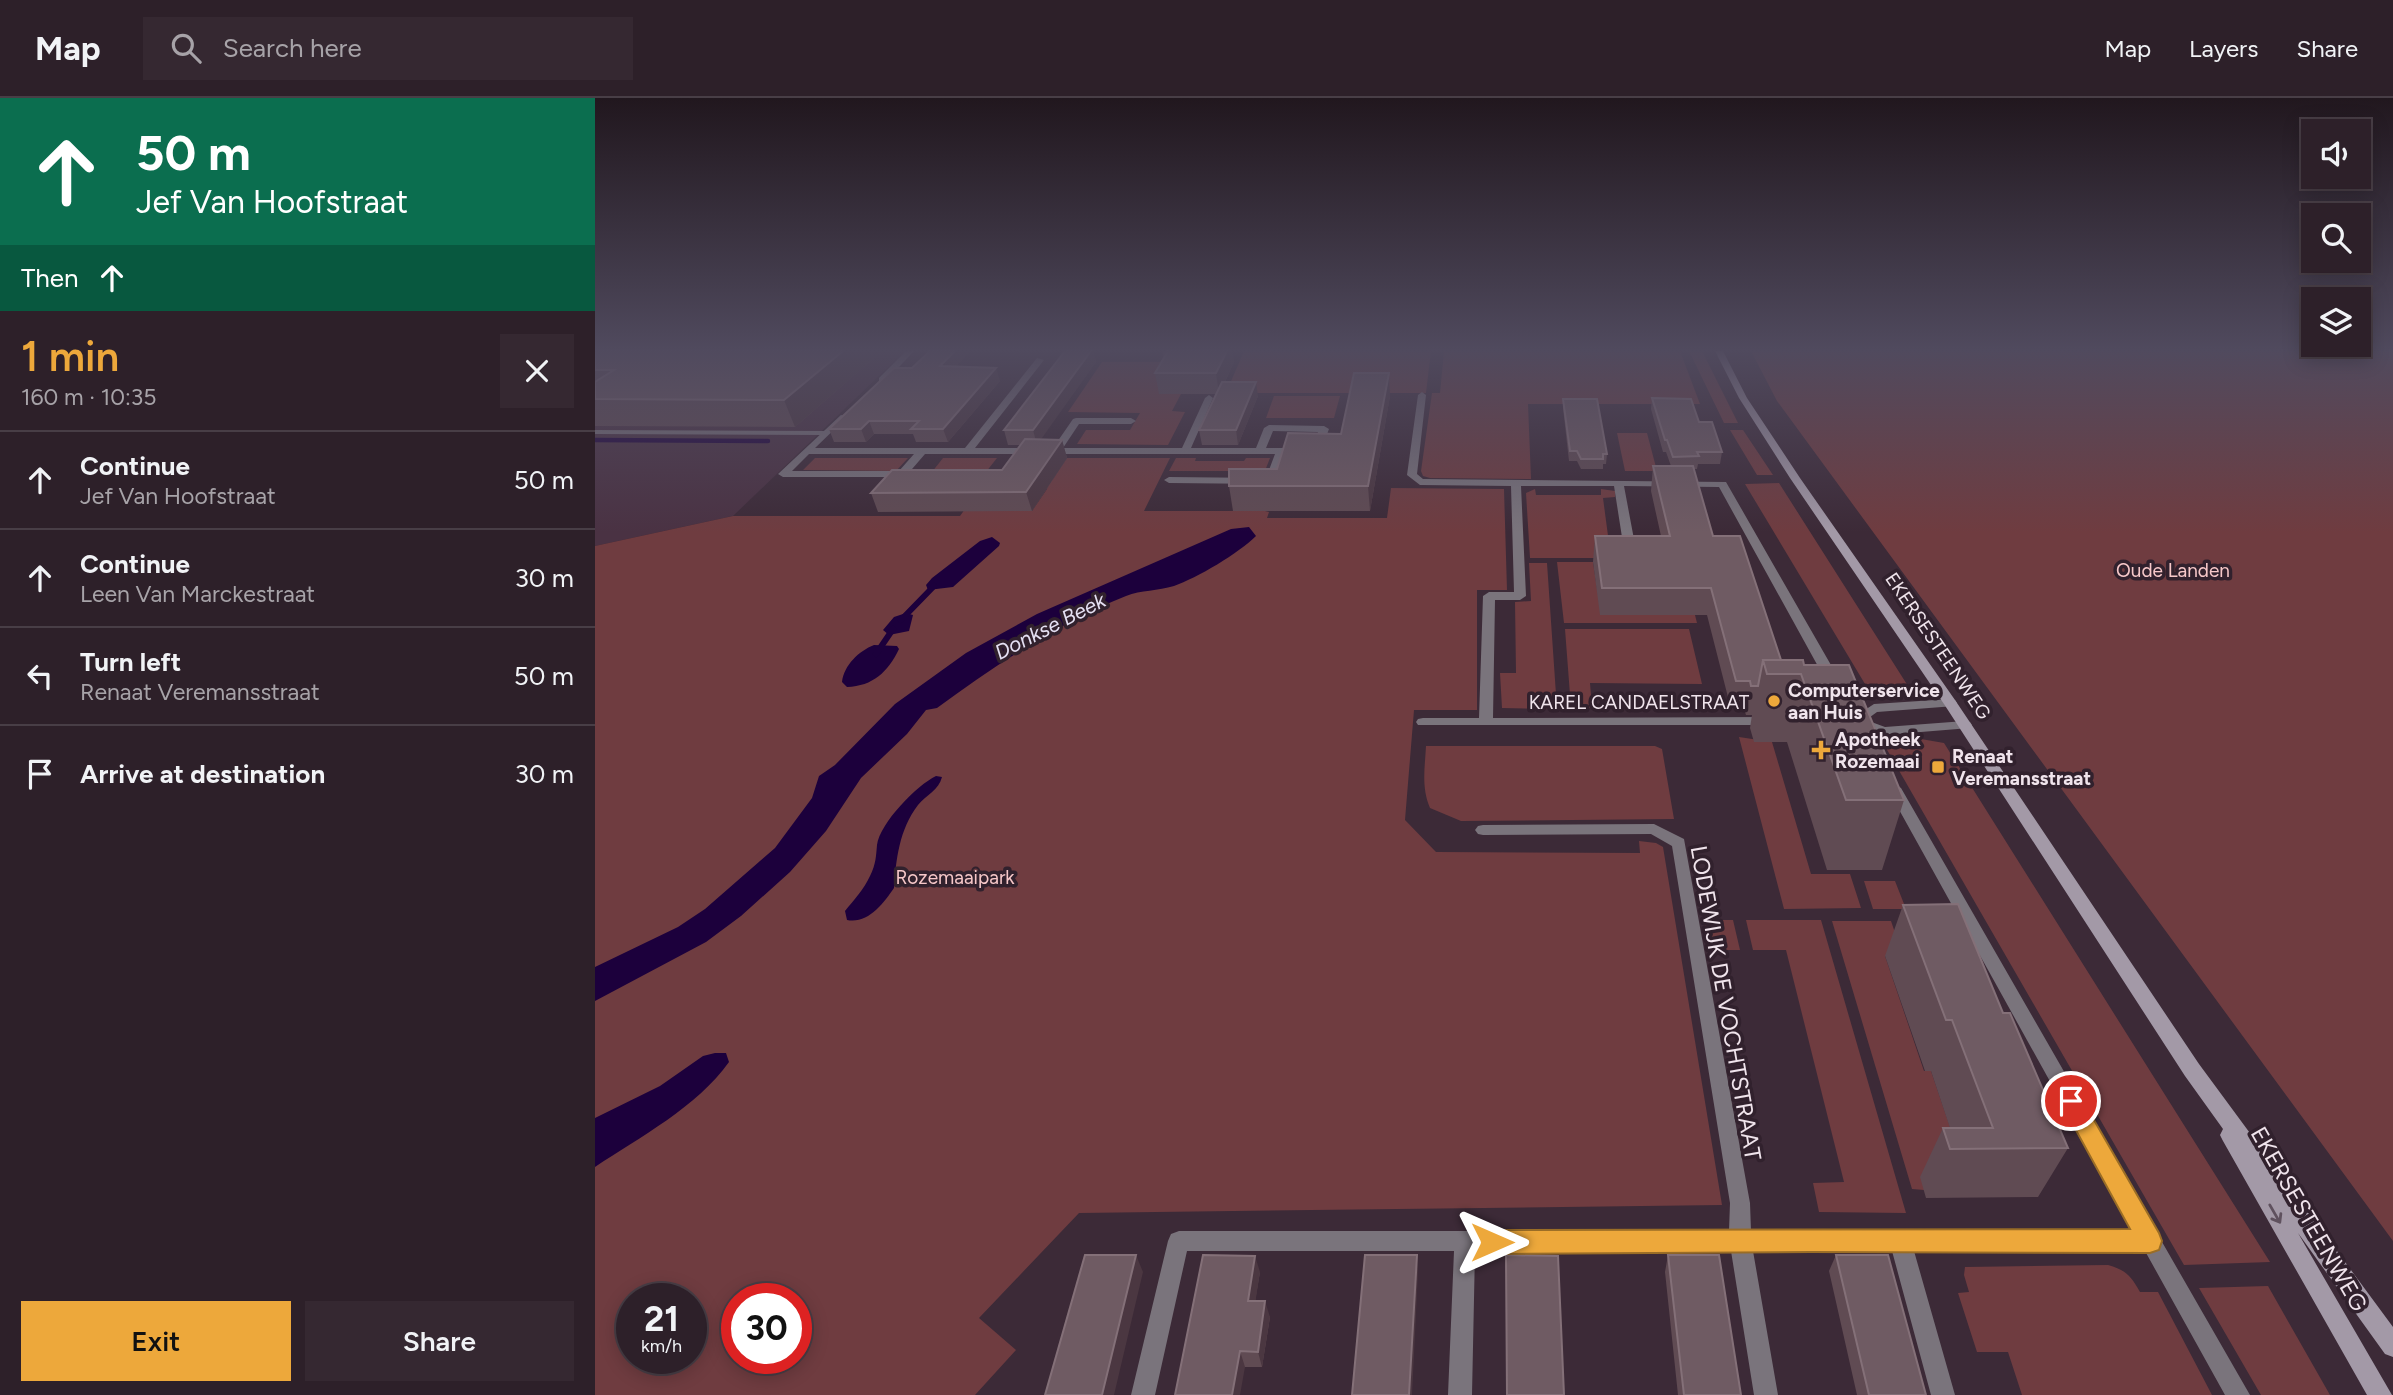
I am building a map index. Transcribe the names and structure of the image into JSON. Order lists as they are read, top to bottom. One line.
{"streets":{"main road":["EKERSESTEENWEG"],"street":["KAREL CANDAELSTRAAT","LODEWIJK DE VOCHTSTRAAT"]},"water":["Donkse Beek"],"parks":["Oude Landen","Rozemaaipark"],"places":{"other":["Computerservice aan Huis"],"health":["Apotheek Rozemaai"],"transit":["Renaat Veremansstraat"]},"page":{"header":"Map","search":"Search here","nav":["Map","Layers","Share"],"turn":["50 m","Jef Van Hoofstraat"],"then":"Then","heading":["1 min","160 m · 10:35"],"list":[{"name":"Continue","note":"Jef Van Hoofstraat","value":"50 m"},{"name":"Continue","note":"Leen Van Marckestraat","value":"30 m"},{"name":"Turn left","note":"Renaat Veremansstraat","value":"50 m"},{"name":"Arrive at destination","value":"30 m"}],"speed":"21 km/h","limit":"30","buttons":["Exit","Share"]}}
